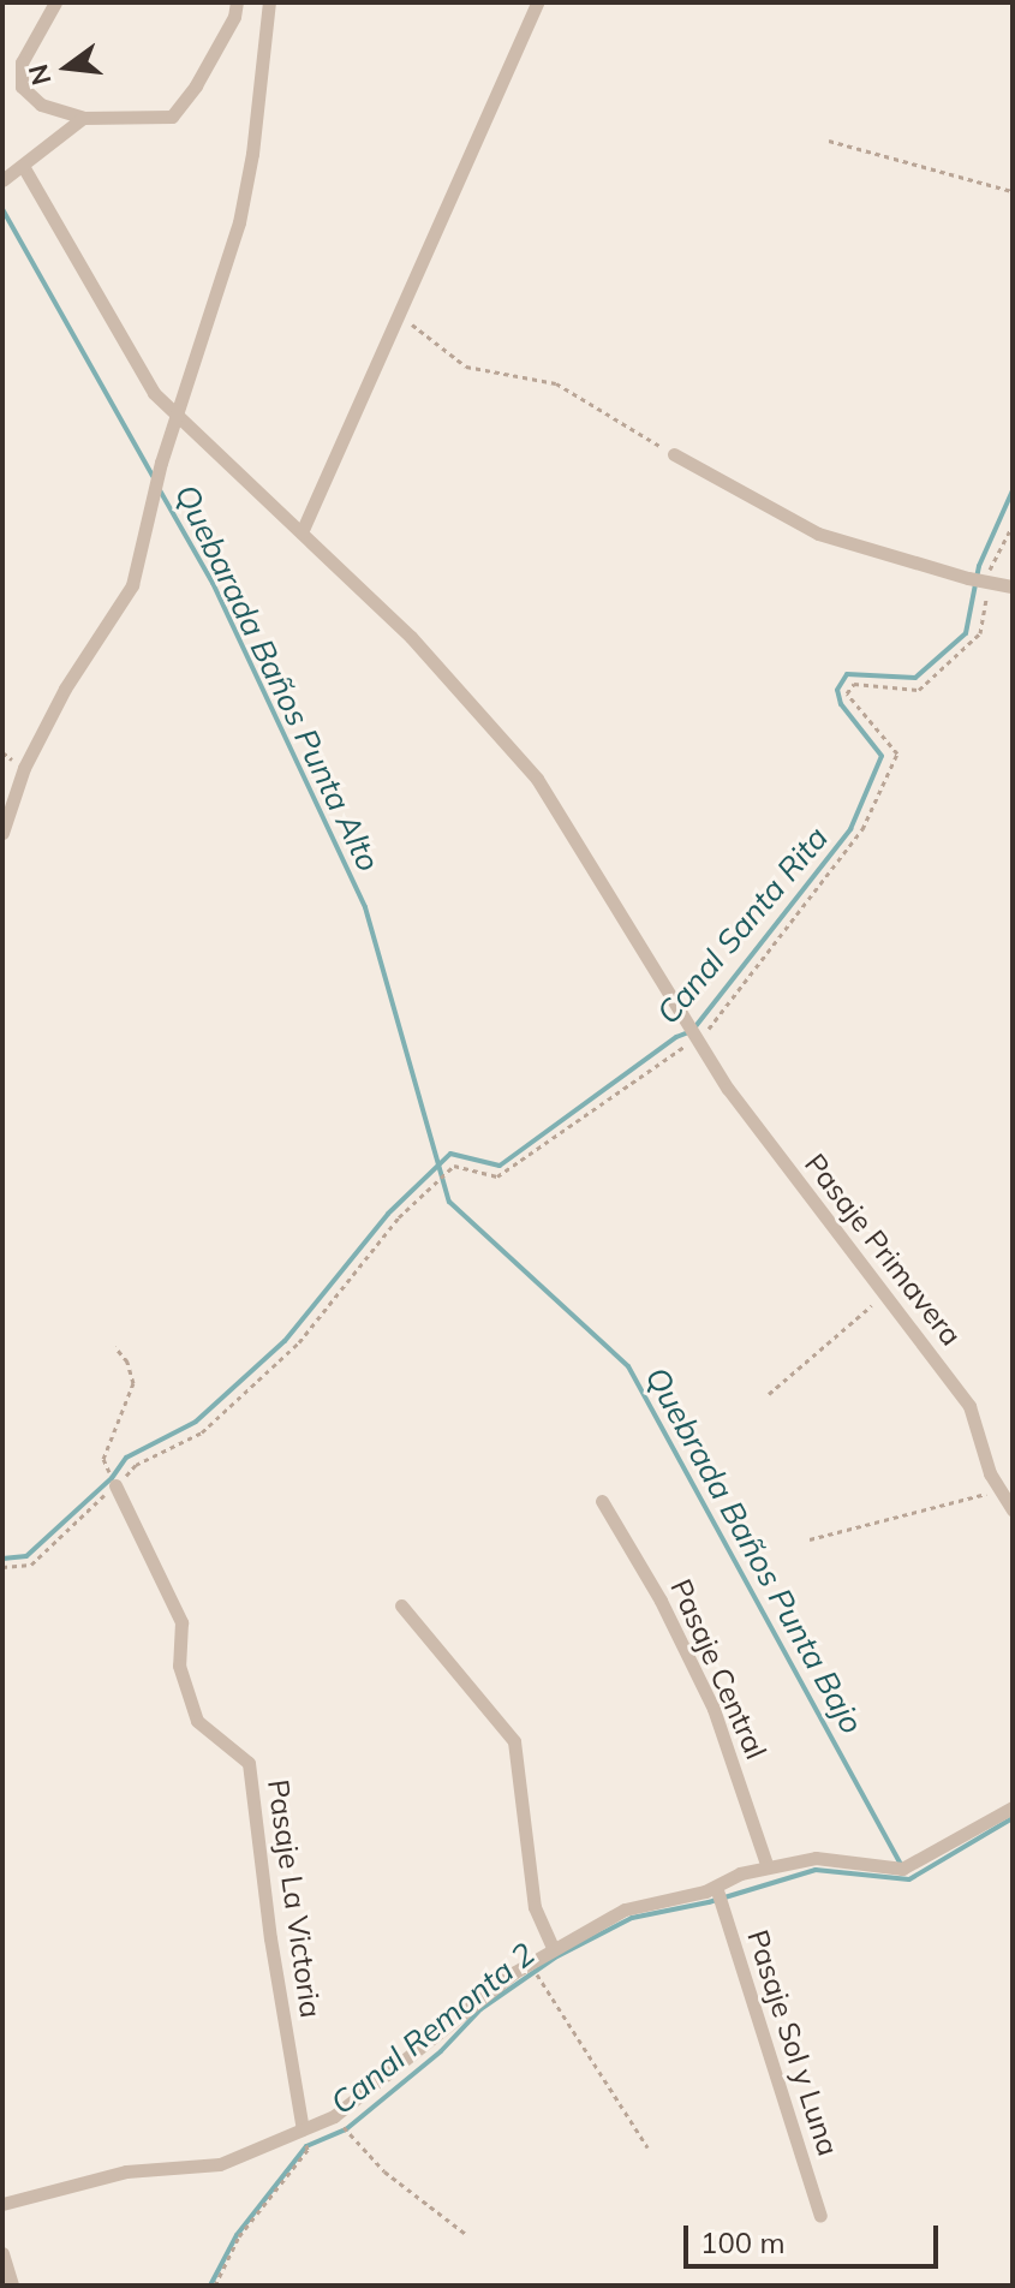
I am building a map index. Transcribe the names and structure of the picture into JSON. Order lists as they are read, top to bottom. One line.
{"streets":{"street":["Pasaje Primavera","Pasaje Central","Pasaje La Victoria","Pasaje Sol y Luna"]},"water":["Quebarada Baños Punta Alto","Canal Santa Rita","Quebrada Baños Punta Bajo","Canal Remonta 2"],"scale_bar":"100 m","north":"left"}
